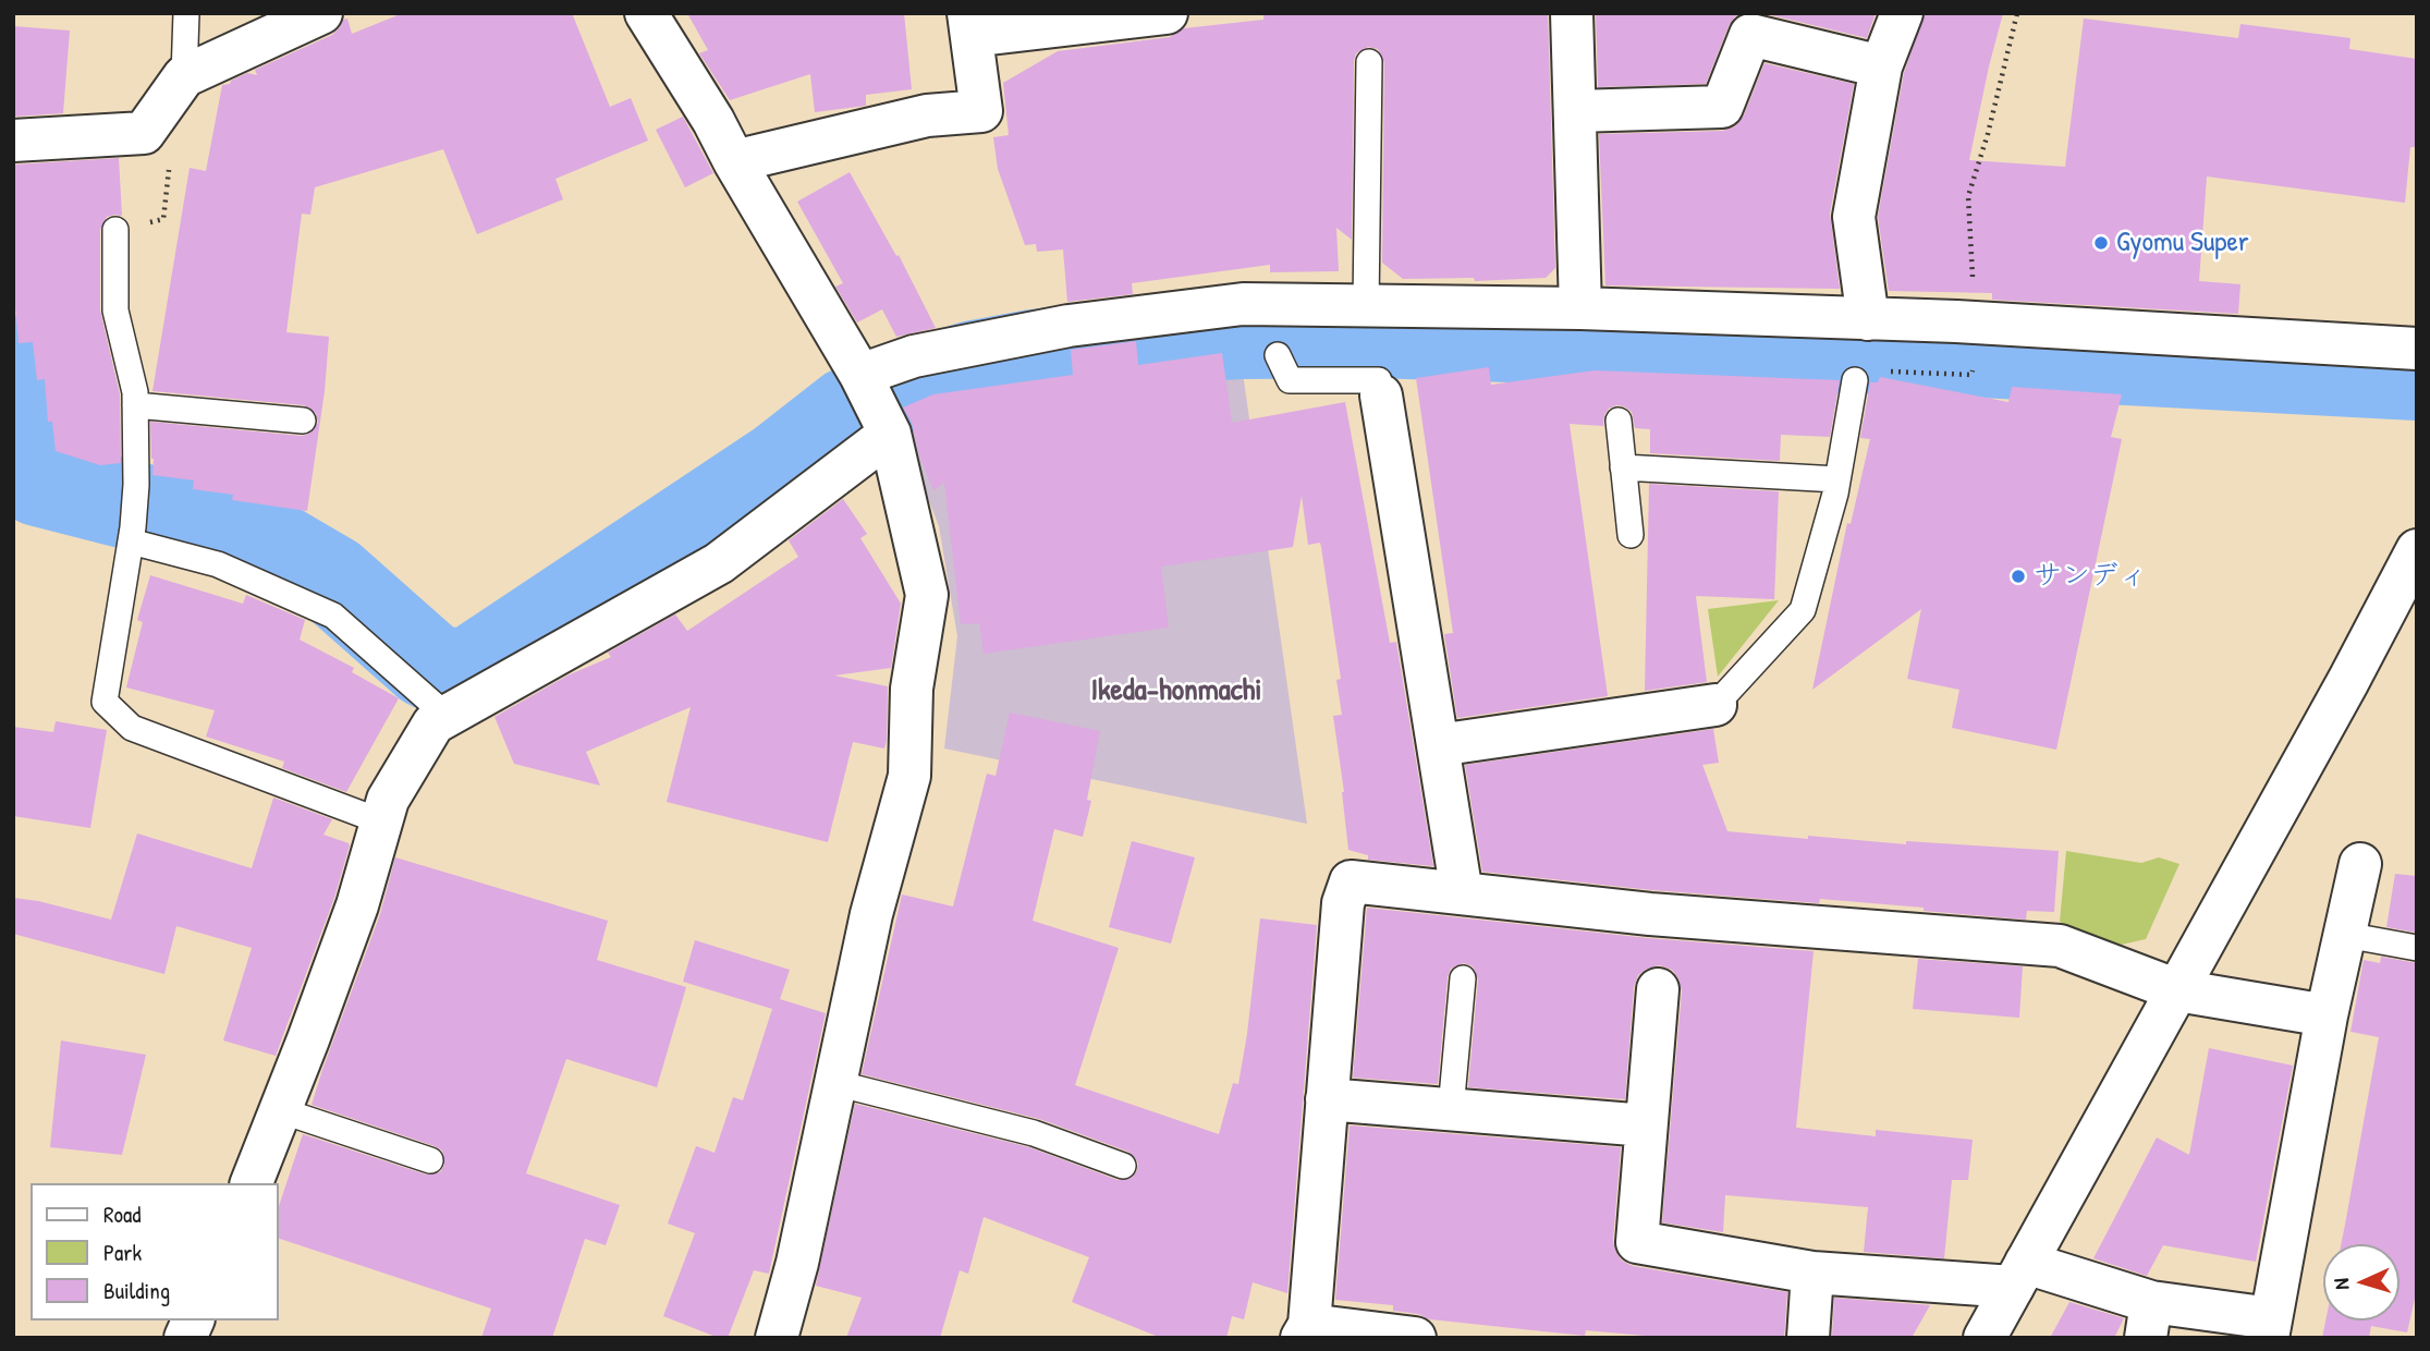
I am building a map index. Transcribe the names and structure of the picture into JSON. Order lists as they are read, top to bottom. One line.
{"districts":["Ikeda-honmachi"],"places":["Gyomu Super","サンディ"],"legend":["Road","Park","Building"],"north":"left"}
